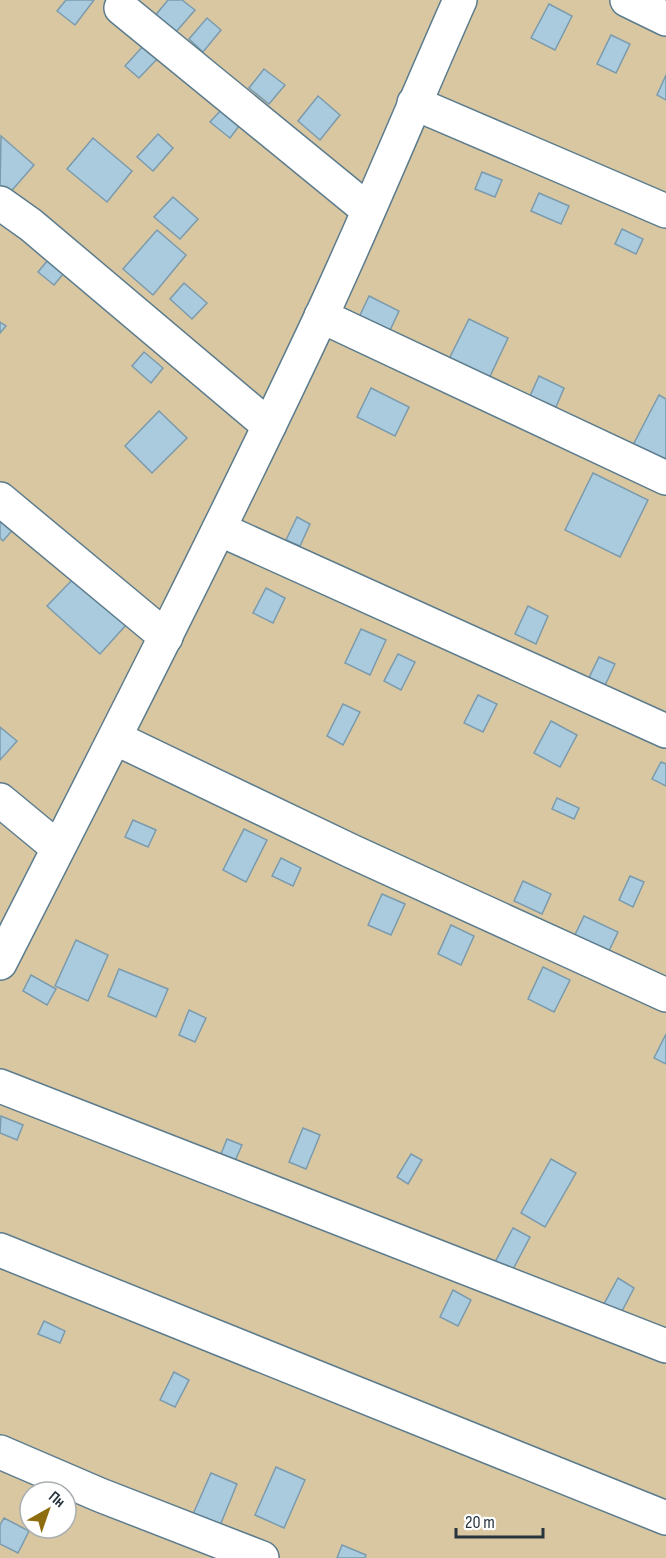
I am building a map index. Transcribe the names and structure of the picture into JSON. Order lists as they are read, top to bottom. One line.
{"scale_bar":"20 m","north":"top right"}
